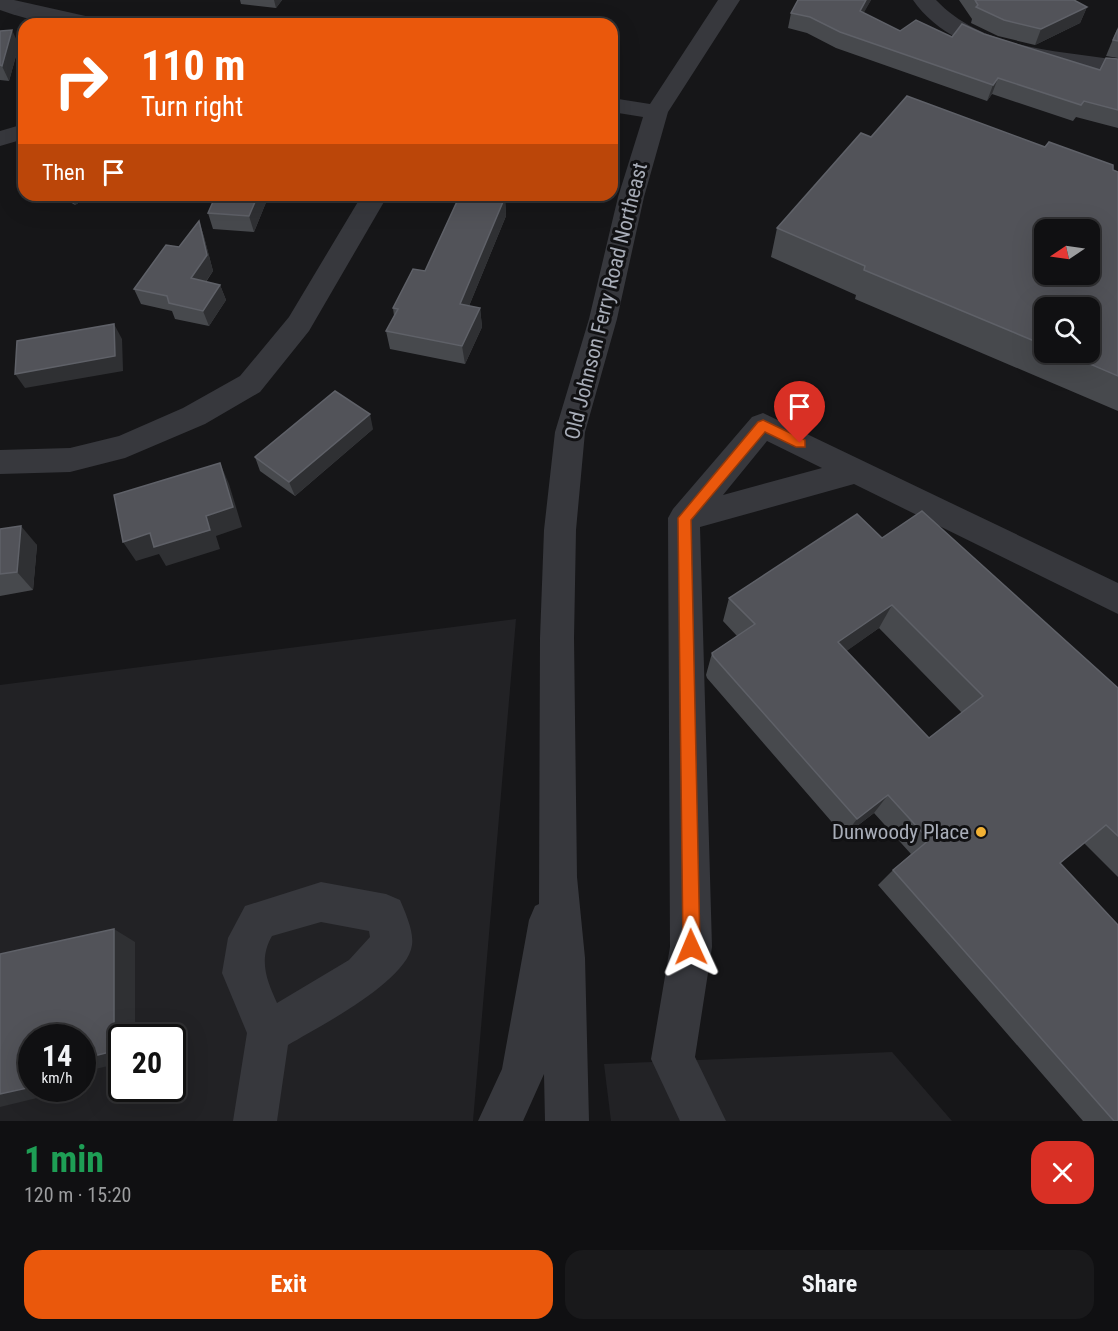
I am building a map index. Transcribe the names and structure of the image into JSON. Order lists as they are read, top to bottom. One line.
{"streets":{"street":["Old Johnson Ferry Road Northeast"]},"places":["Dunwoody Place"],"north":"left","page":{"turn":["110 m","Turn right"],"then":"Then","speed":"14 km/h","limit":"20","heading":["1 min","120 m · 15:20"],"buttons":["Exit","Share"]}}
